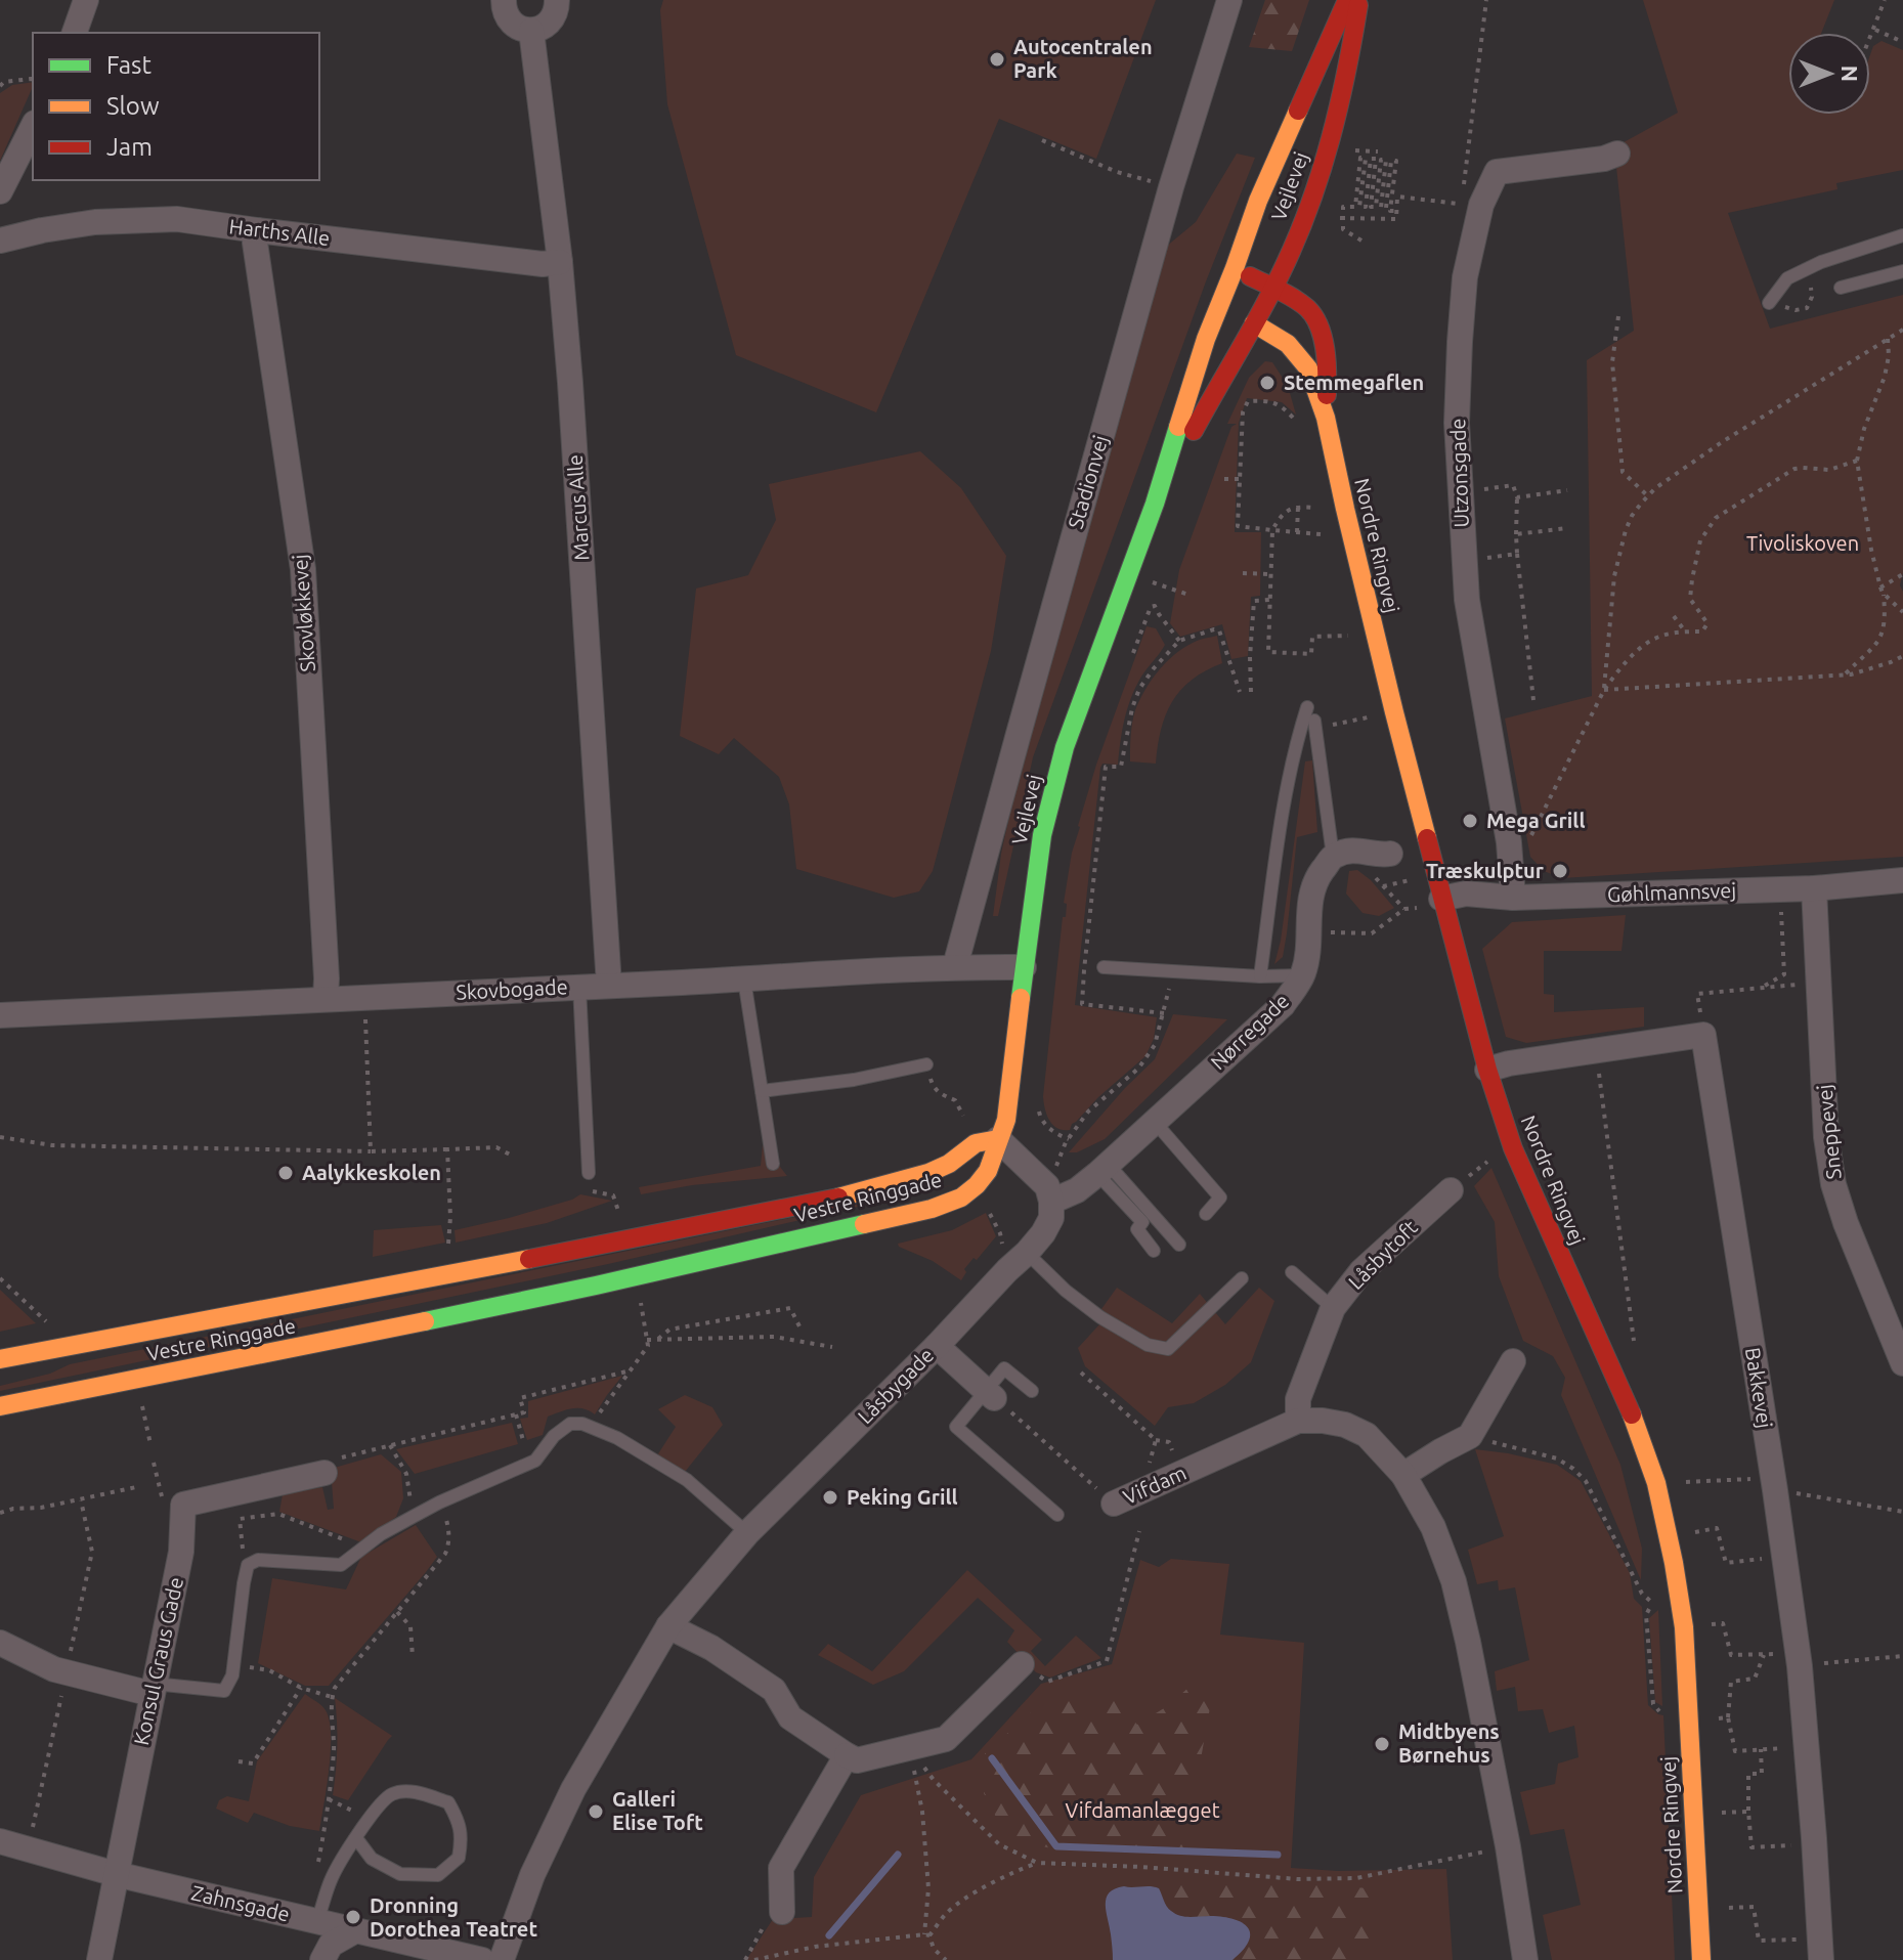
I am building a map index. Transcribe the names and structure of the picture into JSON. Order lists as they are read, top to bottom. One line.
{"streets":{"main road":["Vejlevej","Nordre Ringvej","Vestre Ringgade"],"street":["Harths Alle","Utzonsgade","Stadionvej","Marcus Alle","Skovløkkevej","Gøhlmannsvej","Skovbogade","Nørregade","Sneppevej","Låsbytoft","Låsbygade","Bakkevej","Vifdam","Konsul Graus Gade","Zahnsgade"]},"crossings":[["Vejlevej","Nordre Ringvej"],["Vejlevej","Skovbogade"],["Vejlevej","Vestre Ringgade"],["Harths Alle","Marcus Alle"],["Harths Alle","Skovløkkevej"],["Utzonsgade","Gøhlmannsvej"],["Stadionvej","Skovbogade"],["Marcus Alle","Skovbogade"],["Nordre Ringvej","Gøhlmannsvej"],["Nordre Ringvej","Bakkevej"],["Skovløkkevej","Skovbogade"],["Gøhlmannsvej","Sneppevej"],["Nørregade","Låsbygade"],["Låsbytoft","Vifdam"],["Konsul Graus Gade","Zahnsgade"]],"parks":["Tivoliskoven","Vifdamanlægget"],"places":["Autocentralen Park","Stemmegaflen","Mega Grill","Træskulptur","Aalykkeskolen","Peking Grill","Midtbyens Børnehus","Galleri Elise Toft","Dronning Dorothea Teatret"],"legend":["Fast","Slow","Jam"],"north":"right"}
